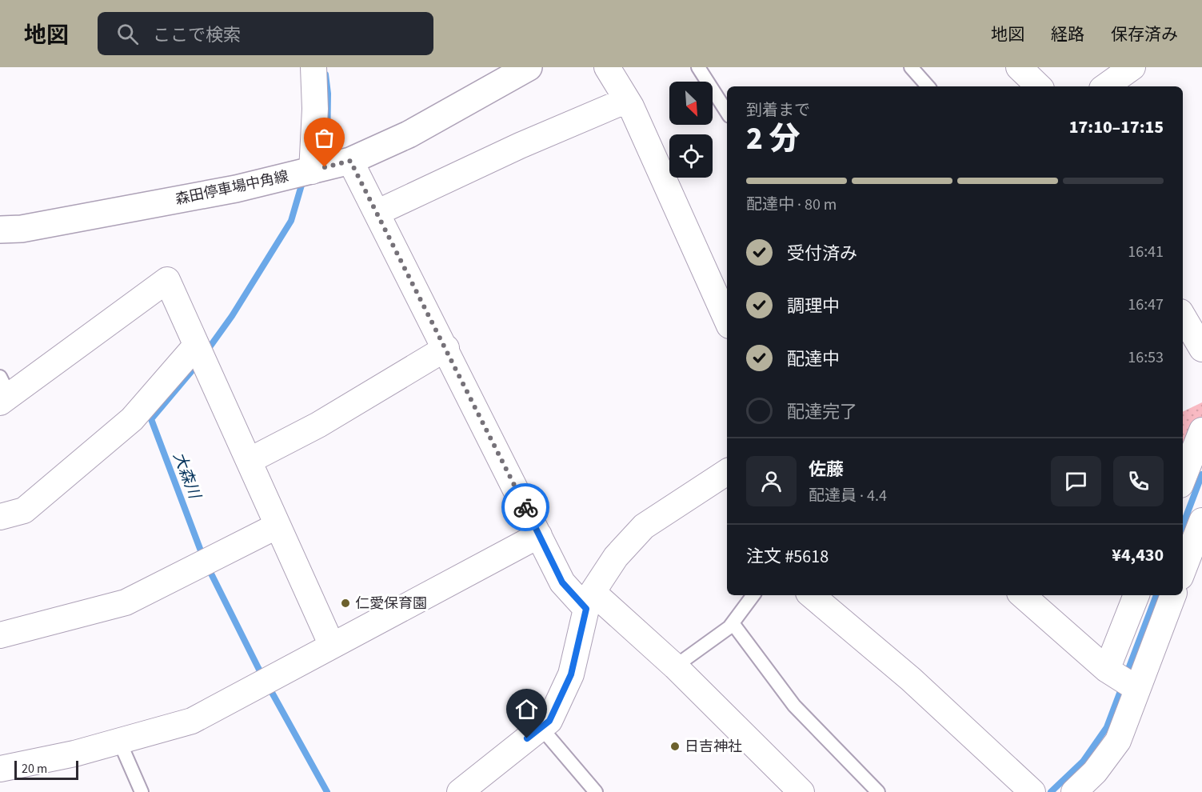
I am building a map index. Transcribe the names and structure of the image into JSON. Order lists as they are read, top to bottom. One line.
{"streets":{"main road":["森田停車場中角線"]},"water":["大森川"],"places":["仁愛保育園","日吉神社"],"scale_bar":"20 m","north":"bottom right","page":{"header":"地図","search":"ここで検索","nav":["地図","経路","保存済み"],"heading":["2 分","到着まで","17:10–17:15"],"panel":["佐藤","配達員 · 4.4","注文 #5618","¥4,430"],"bar":"配達中 · 80 m","list":[["受付済み","16:41"],["調理中","16:47"],["配達中","16:53"],"配達完了"],"scale":"20 m"}}
